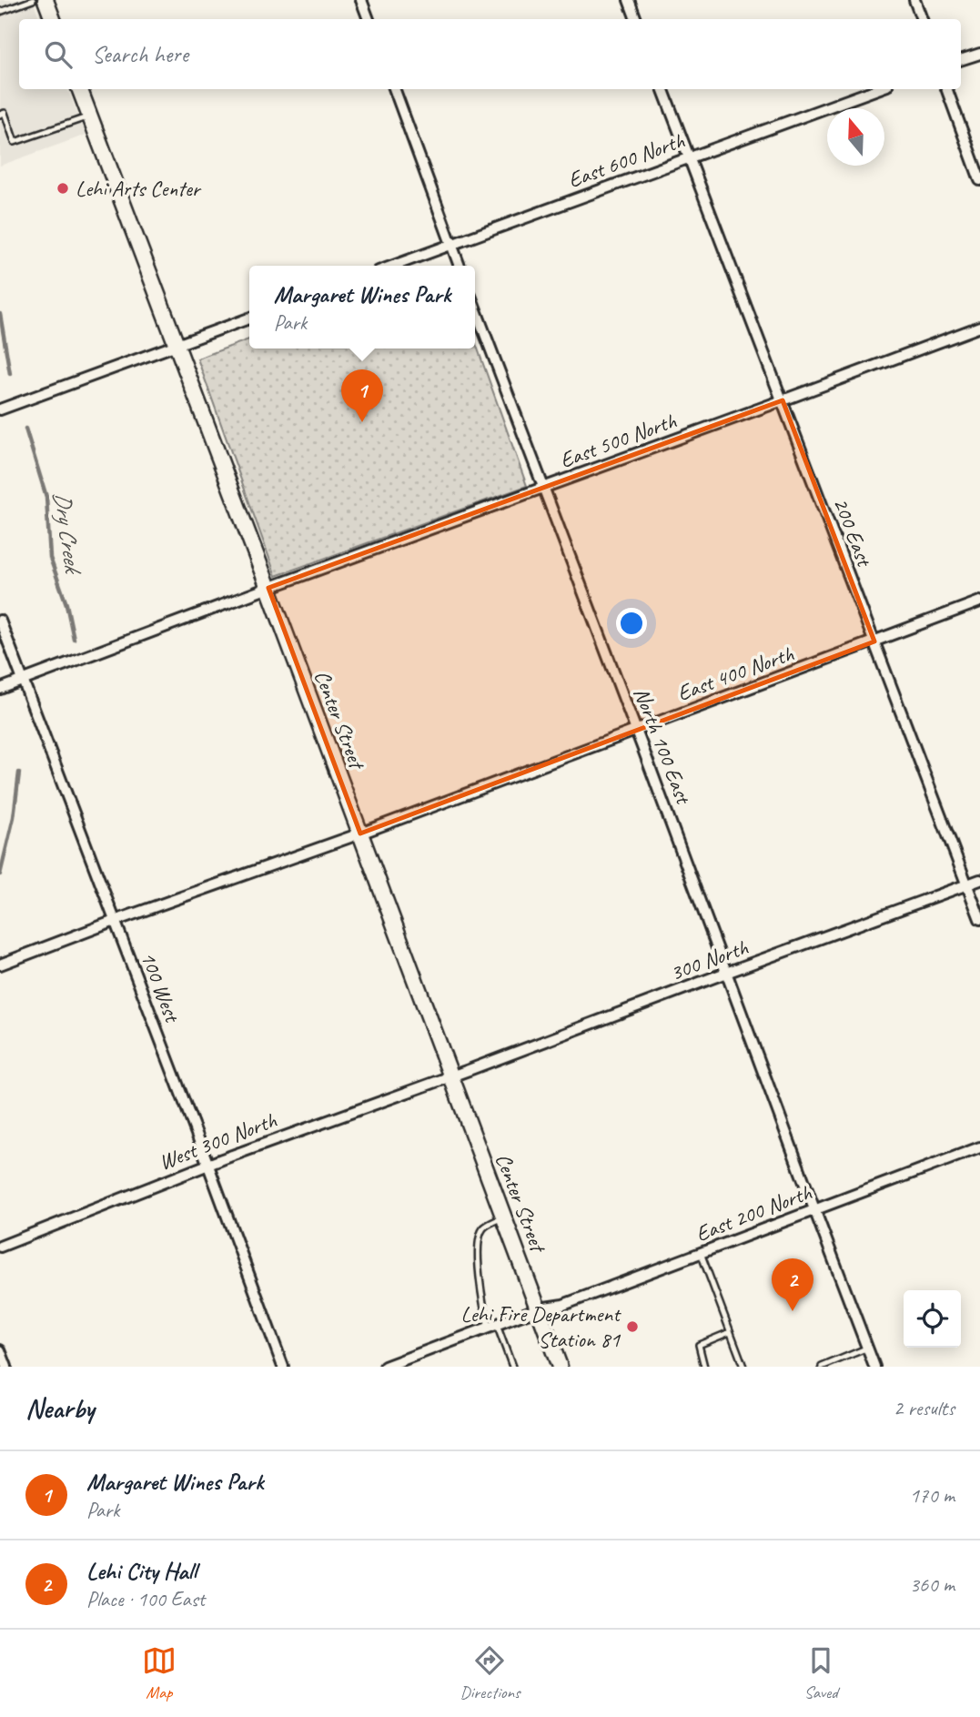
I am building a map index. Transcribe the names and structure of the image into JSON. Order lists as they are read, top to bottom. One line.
{"streets":{"street":["East 600 North","East 500 North","200 East","East 400 North","Center Street","North 100 East","300 North","100 West","West 300 North","East 200 North"]},"crossings":[["East 600 North","200 East"],["East 500 North","200 East"],["East 500 North","Center Street"],["East 500 North","North 100 East"],["East 500 North","100 West"],["200 East","East 400 North"],["200 East","300 North"],["East 400 North","Center Street"],["East 400 North","North 100 East"],["East 400 North","100 West"],["Center Street","300 North"],["Center Street","West 300 North"],["Center Street","East 200 North"],["North 100 East","300 North"],["North 100 East","East 200 North"],["300 North","West 300 North"],["100 West","West 300 North"]],"water":["Dry Creek"],"places":["Lehi Arts Center","Lehi Fire Department Station 81"],"north":"top","page":{"search":"Search here","popup":["Margaret Wines Park","Park"],"pins":["1","2"],"heading":["Nearby","2 results"],"list":[{"mark":"1","name":"Margaret Wines Park","note":"Park","value":"170 m"},{"mark":"2","name":"Lehi City Hall","note":"Place · 100 East","value":"360 m"}],"nav":["Map","Directions","Saved"]}}
